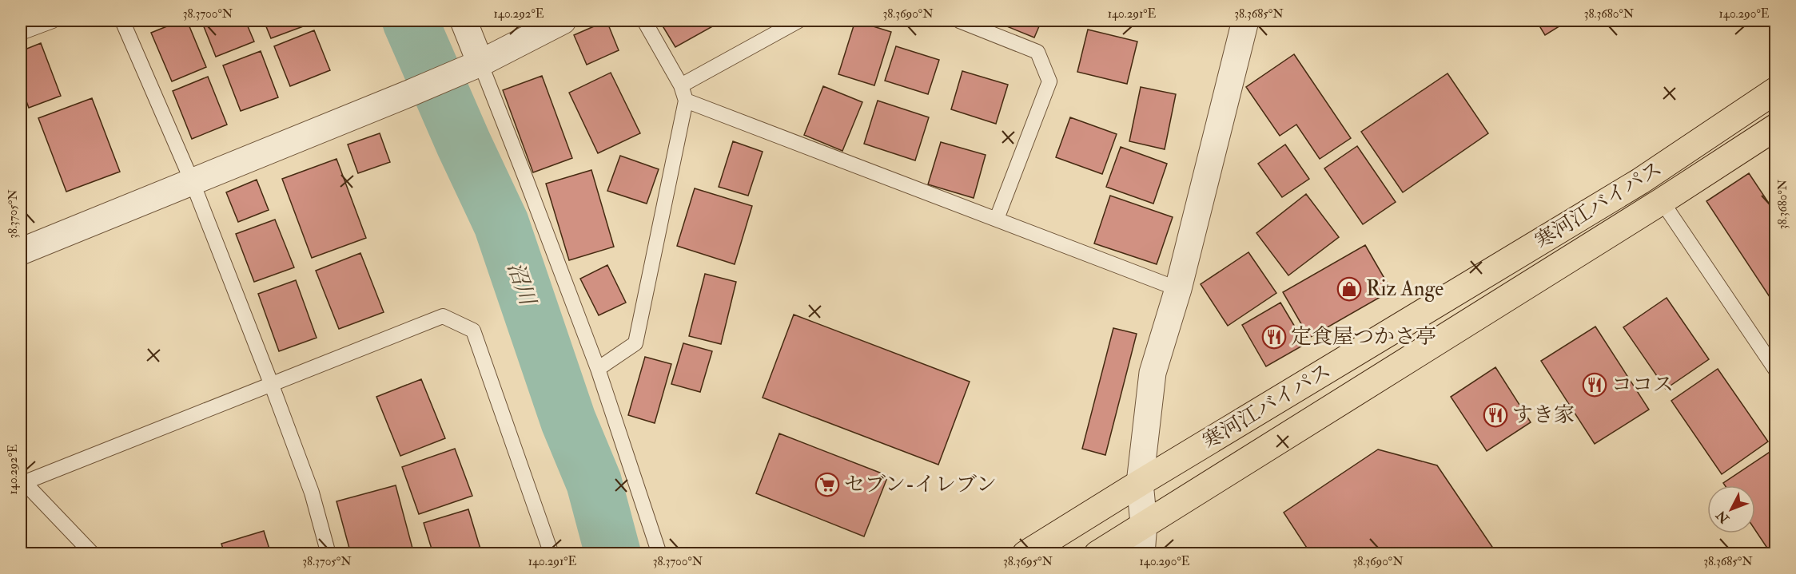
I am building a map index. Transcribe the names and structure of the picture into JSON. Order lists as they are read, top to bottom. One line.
{"streets":{"highway":["寒河江バイパス"]},"water":["沼川"],"places":{"shop":["Riz Ange"],"restaurant":["定食屋つかさ亭","ココス","すき家"],"supermarket":["セブン-イレブン"]},"north":"bottom left","coordinates":["38.3700°N","140.292°E","38.3690°N","140.291°E","38.3685°N","38.3680°N","140.290°E","38.3705°N","38.3695°N"]}
